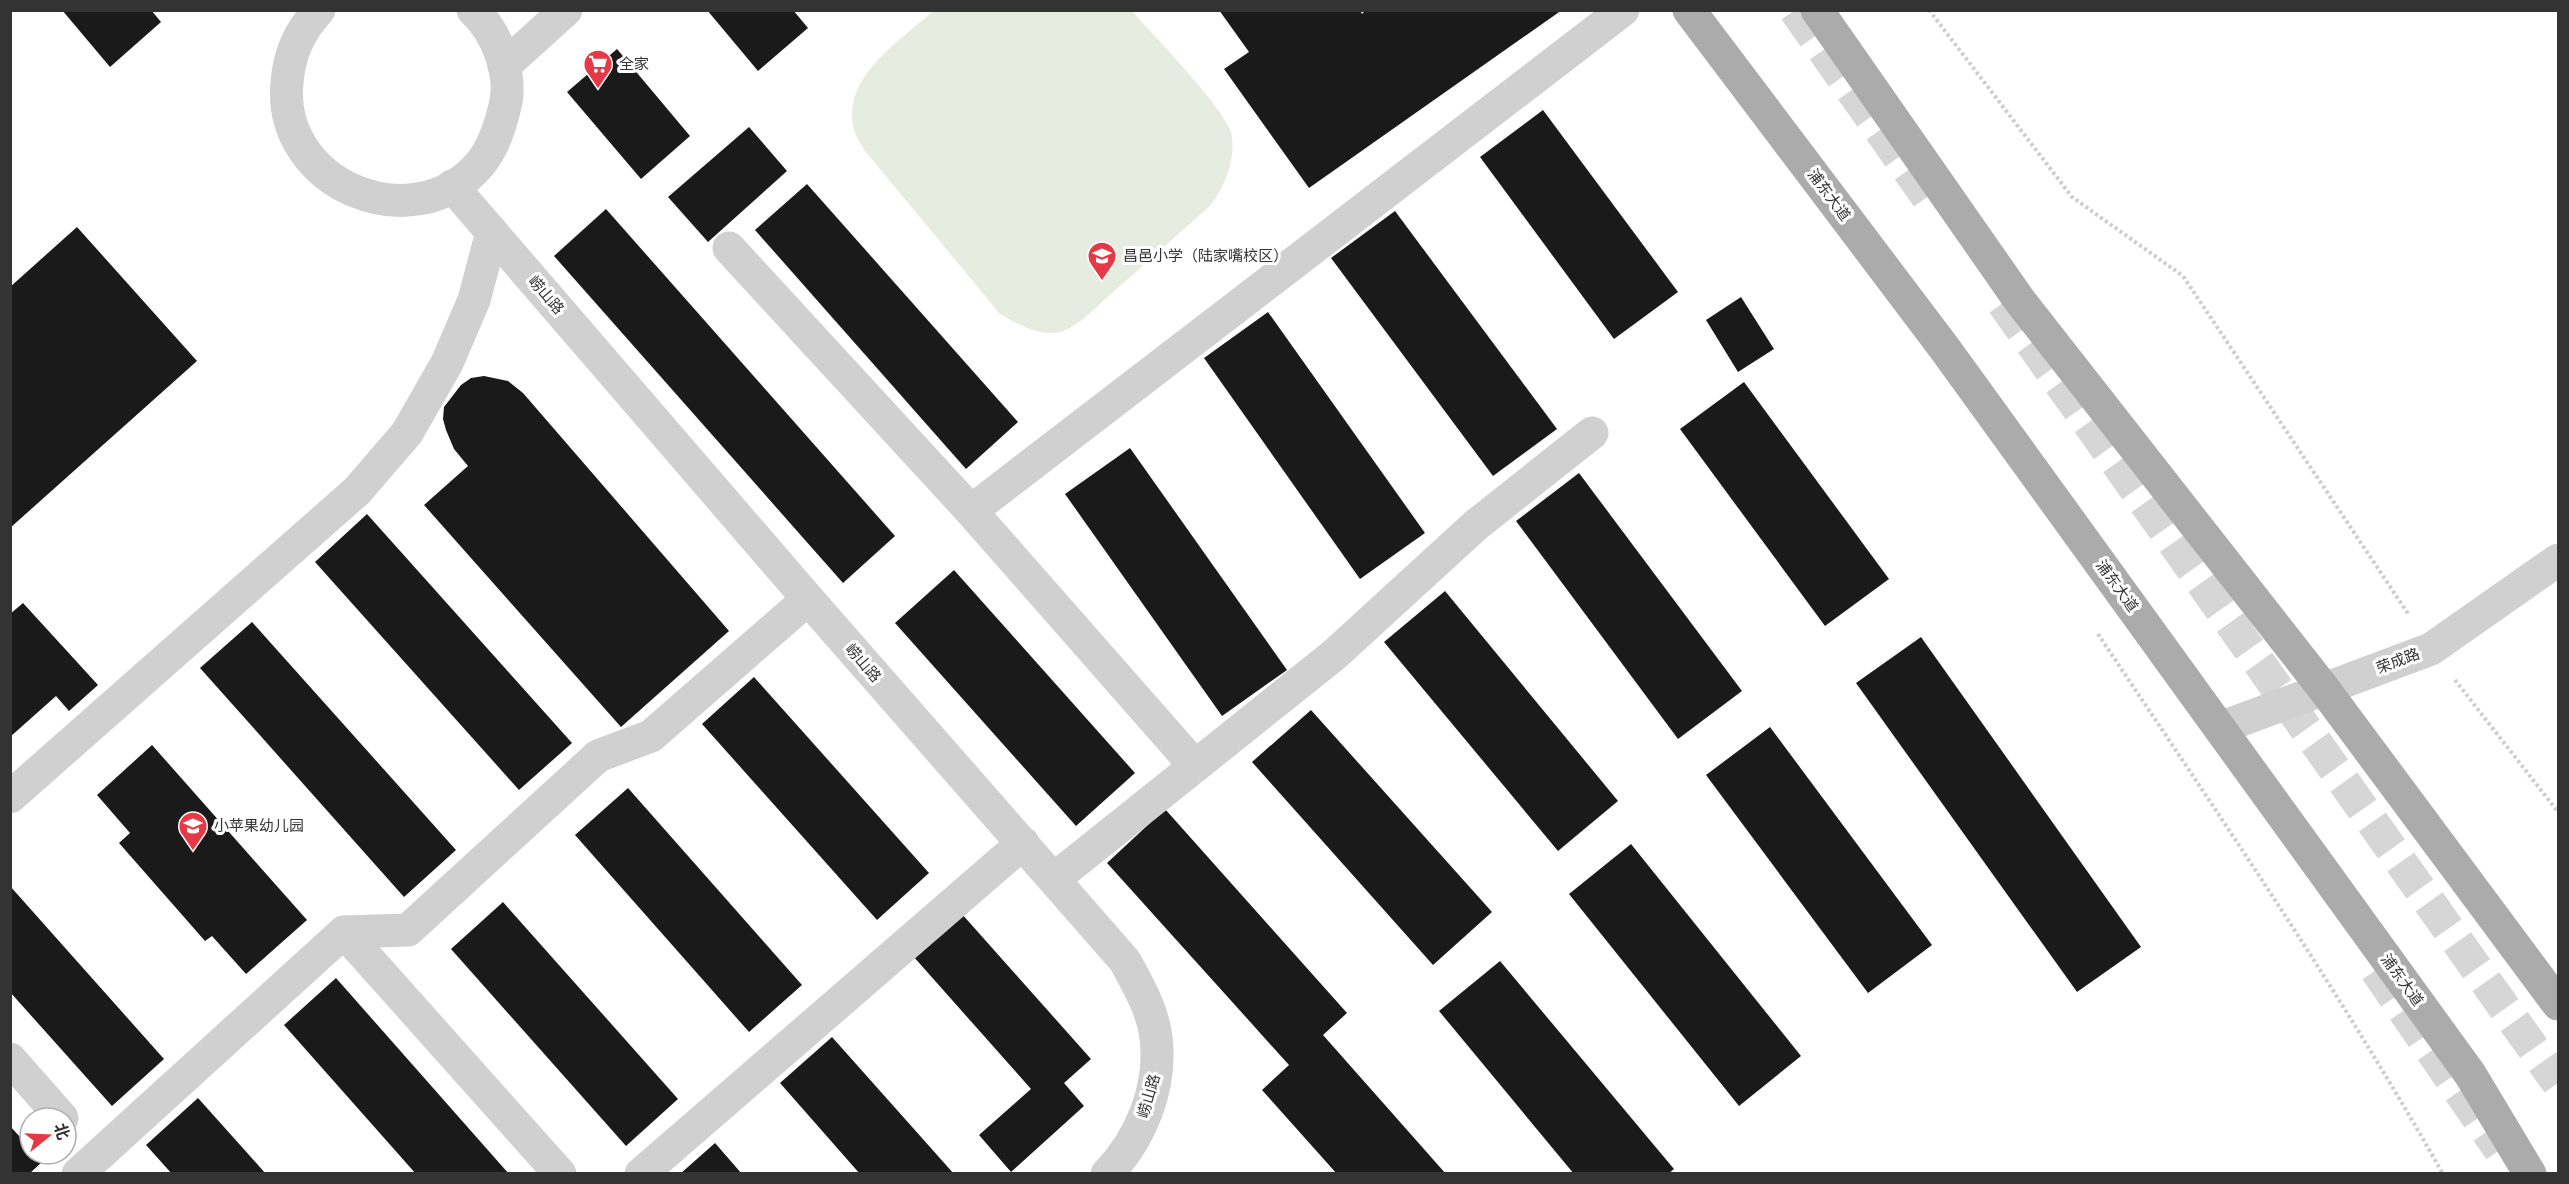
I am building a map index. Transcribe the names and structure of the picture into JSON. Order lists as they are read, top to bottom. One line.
{"streets":{"main road":["浦东大道"],"street":["崂山路","荣成路"]},"crossings":[["浦东大道","荣成路"]],"places":{"supermarket":["全家"],"school or university":["昌邑小学（陆家嘴校区）","小苹果幼儿园"]},"north":"right"}
